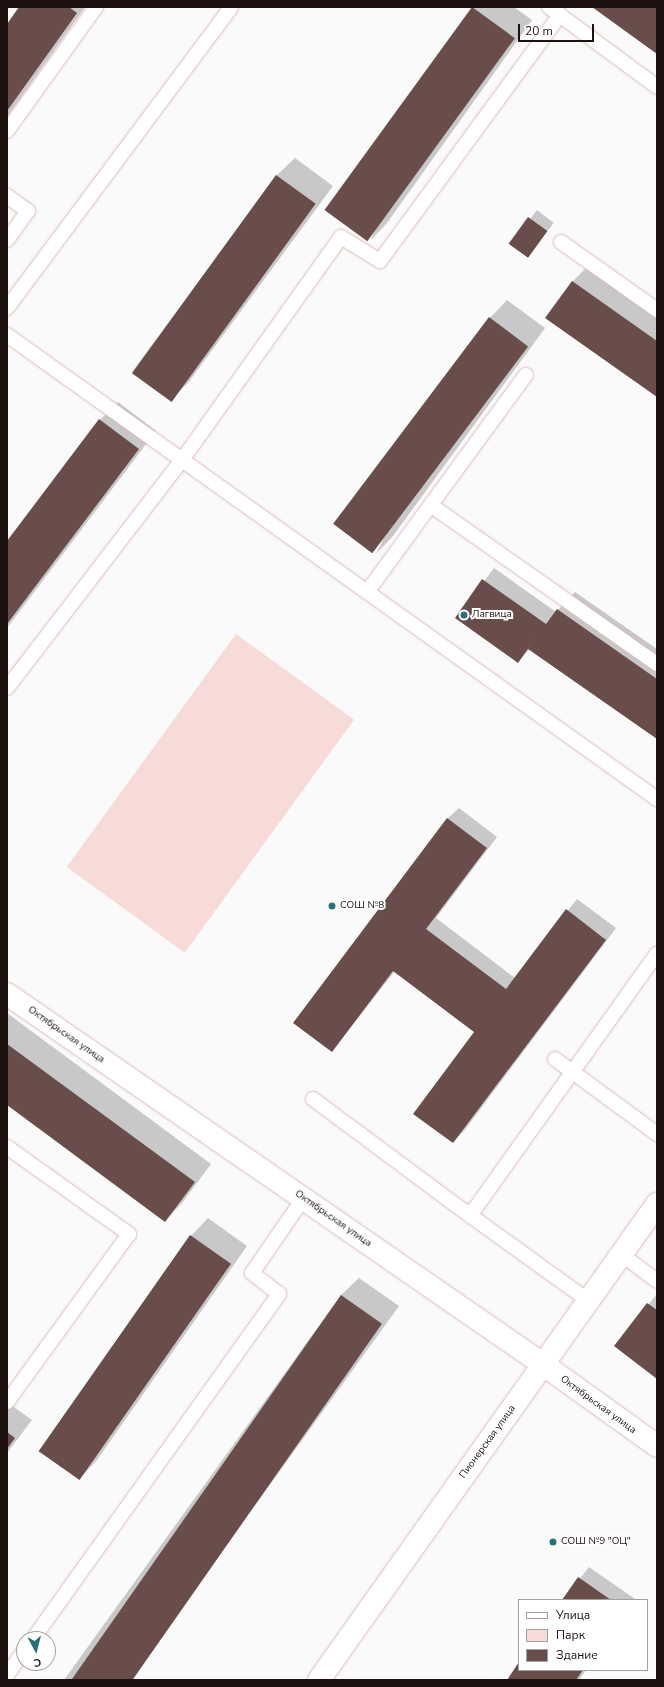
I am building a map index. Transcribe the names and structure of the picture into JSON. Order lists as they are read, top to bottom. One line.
{"streets":{"street":["Октябрьская улица","Пионерская улица"]},"crossings":[["Октябрьская улица","Пионерская улица"]],"places":["Лагвица","СОШ №8","СОШ №9 \"ОЦ\""],"legend":["Улица","Парк","Здание"],"scale_bar":"20 m","north":"bottom"}
